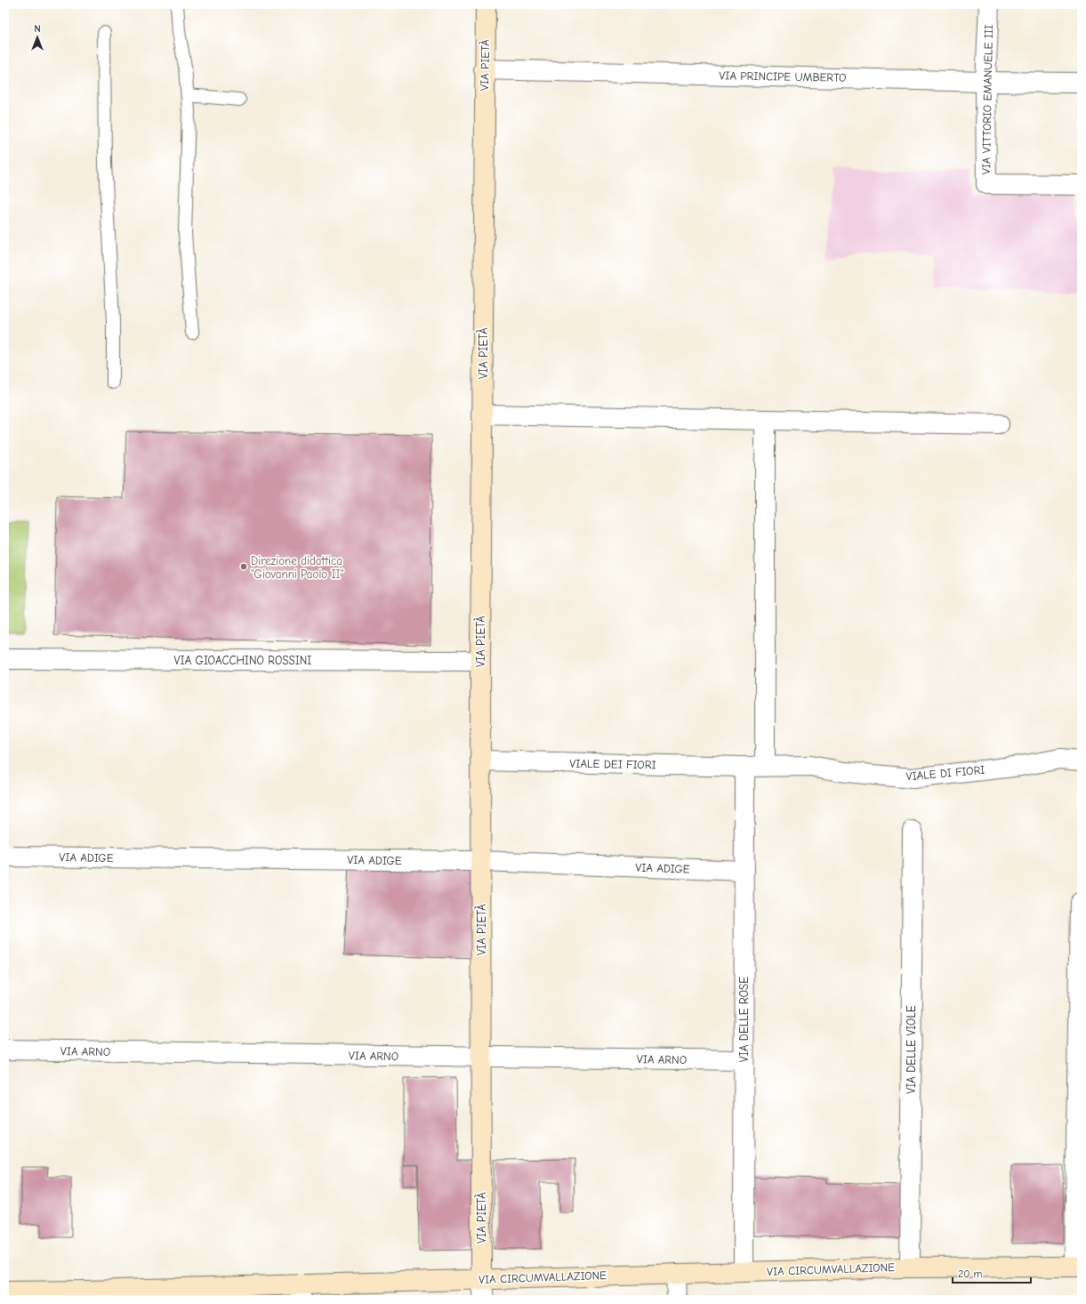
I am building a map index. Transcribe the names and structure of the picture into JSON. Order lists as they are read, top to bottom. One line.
{"streets":{"street":["VIA PIETÀ","VIA PRINCIPE UMBERTO","VIA VITTORIO EMANUELE III","VIA GIOACCHINO ROSSINI","VIALE DEI FIORI","VIALE DI FIORI","VIA ADIGE","VIA DELLE ROSE","VIA DELLE VIOLE","VIA ARNO","VIA CIRCUMVALLAZIONE"]},"crossings":[["VIA PIETÀ","VIA PRINCIPE UMBERTO"],["VIA PIETÀ","VIA GIOACCHINO ROSSINI"],["VIA PIETÀ","VIALE DEI FIORI"],["VIA PIETÀ","VIA ADIGE"],["VIA PIETÀ","VIA ARNO"],["VIA PIETÀ","VIA CIRCUMVALLAZIONE"],["VIA PRINCIPE UMBERTO","VIA VITTORIO EMANUELE III"],["VIALE DEI FIORI","VIALE DI FIORI"],["VIALE DEI FIORI","VIA DELLE ROSE"],["VIALE DI FIORI","VIA DELLE ROSE"],["VIA ADIGE","VIA DELLE ROSE"],["VIA DELLE ROSE","VIA ARNO"],["VIA DELLE ROSE","VIA CIRCUMVALLAZIONE"],["VIA DELLE VIOLE","VIA CIRCUMVALLAZIONE"]],"places":["Direzione didattica \"Giovanni Paolo II\""],"scale_bar":"20 m","north":"top"}
